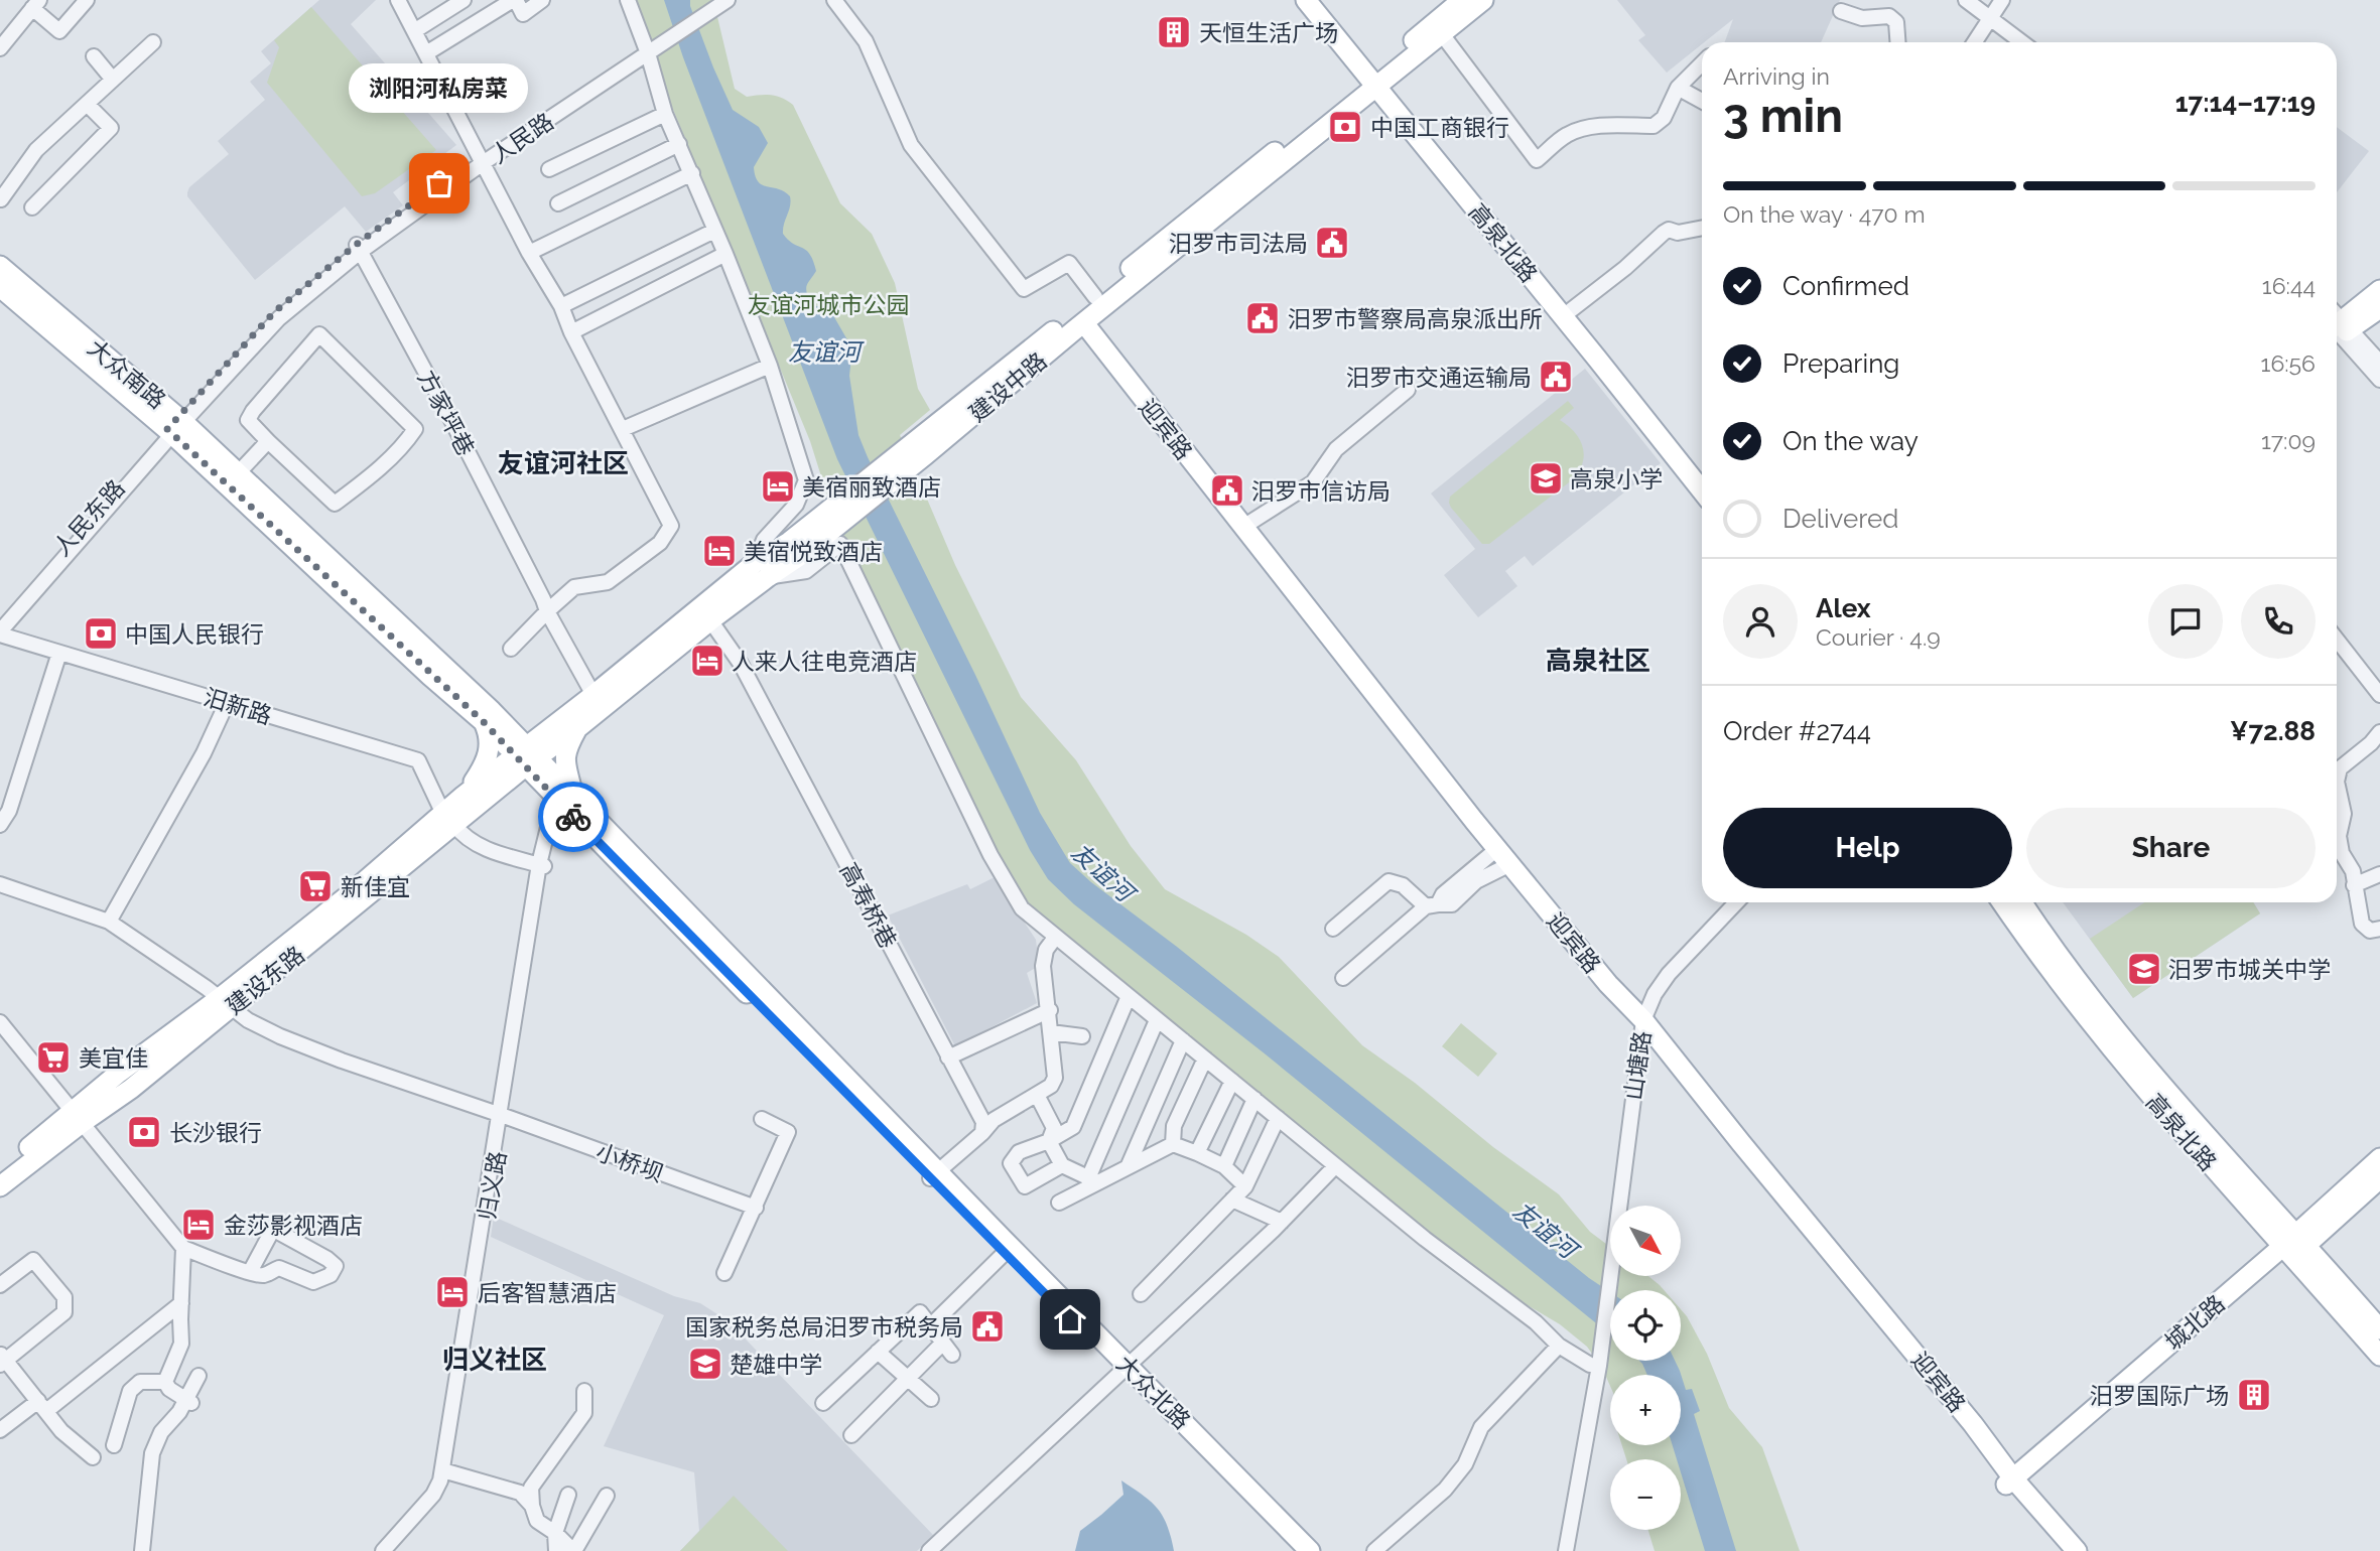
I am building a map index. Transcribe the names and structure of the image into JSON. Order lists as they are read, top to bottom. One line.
{"streets":{"main road":["高泉北路","大众南路","建设中路","迎宾路","建设东路","城北路","大众北路"],"street":["人民路","方家坪巷","人民东路","汨新路","高寿桥巷","山塘路","小桥坝","归义路"]},"crossings":[["人民路","大众南路"],["人民路","方家坪巷"],["人民路","人民东路"],["高泉北路","建设中路"],["高泉北路","城北路"],["大众南路","建设中路"],["大众南路","人民东路"],["大众南路","建设东路"],["大众南路","大众北路"],["建设中路","方家坪巷"],["建设中路","迎宾路"],["建设中路","高寿桥巷"],["建设中路","建设东路"],["建设中路","大众北路"],["迎宾路","山塘路"],["迎宾路","城北路"],["人民东路","汨新路"],["汨新路","建设东路"],["建设东路","小桥坝"],["建设东路","大众北路"],["小桥坝","归义路"]],"districts":["友谊河社区","高泉社区","归义社区"],"water":["友谊河"],"parks":["友谊河城市公园"],"places":{"building":["天恒生活广场","汨罗国际广场"],"bank":["中国工商银行","中国人民银行","长沙银行"],"other":["浏阳河私房菜"],"public building":["汨罗市司法局","汨罗市警察局高泉派出所","汨罗市交通运输局","汨罗市信访局","国家税务总局汨罗市税务局"],"school or university":["高泉小学","汨罗市城关中学","楚雄中学"],"hotel":["美宿丽致酒店","美宿悦致酒店","人来人往电竞酒店","金莎影视酒店","后客智慧酒店"],"supermarket":["新佳宜","美宜佳"]},"north":"bottom right","page":{"heading":["3 min","Arriving in","17:14–17:19"],"panel":["Alex","Courier · 4.9","Order #2744","¥72.88"],"bubble":"浏阳河私房菜","bar":"On the way · 470 m","list":[["Confirmed","16:44"],["Preparing","16:56"],["On the way","17:09"],"Delivered"],"buttons":["Help","Share"],"map_buttons":["+","−"]}}
